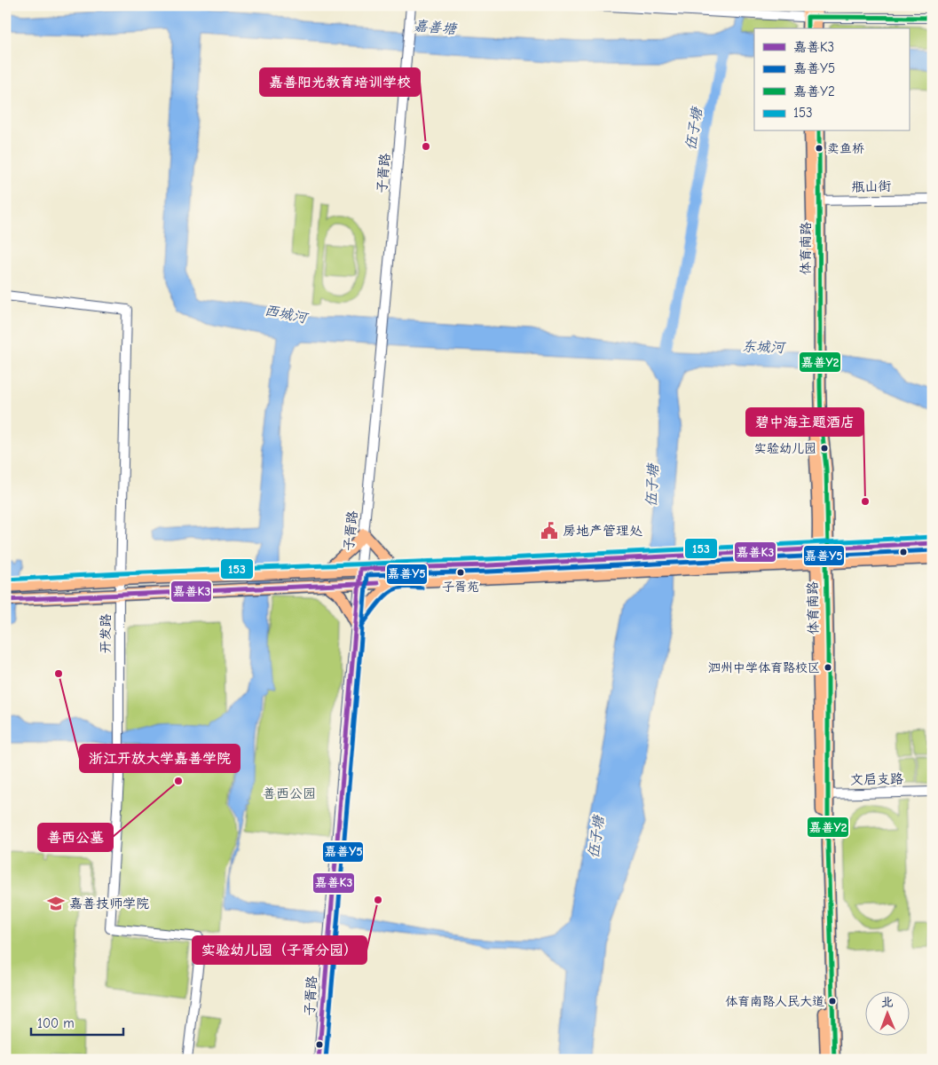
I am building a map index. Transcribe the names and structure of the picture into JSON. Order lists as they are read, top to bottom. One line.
{"streets":{"main road":["体育南路"],"street":["子胥路","甁山街","开发路","文启支路"]},"crossings":[["甁山街","体育南路"],["体育南路","文启支路"]],"water":["嘉善塘","伍子塘","西城河","东城河"],"parks":["善西公园"],"places":{"other":["嘉善阳光教育培训学校","卖鱼桥","实验幼儿园","碧中海主题酒店","子胥苑","泗州中学体育路校区","浙江开放大学嘉善学院","善西公墓","实验幼儿园（子胥分园）","体育南路人民大道"],"public building":["房地产管理处"],"school or university":["嘉善技师学院"]},"lines":["transit line 嘉善Y2","transit line 153","transit line 嘉善K3","transit line 嘉善Y5"],"legend":["嘉善K3","嘉善Y5","嘉善Y2","153"],"scale_bar":"100 m","north":"top"}
